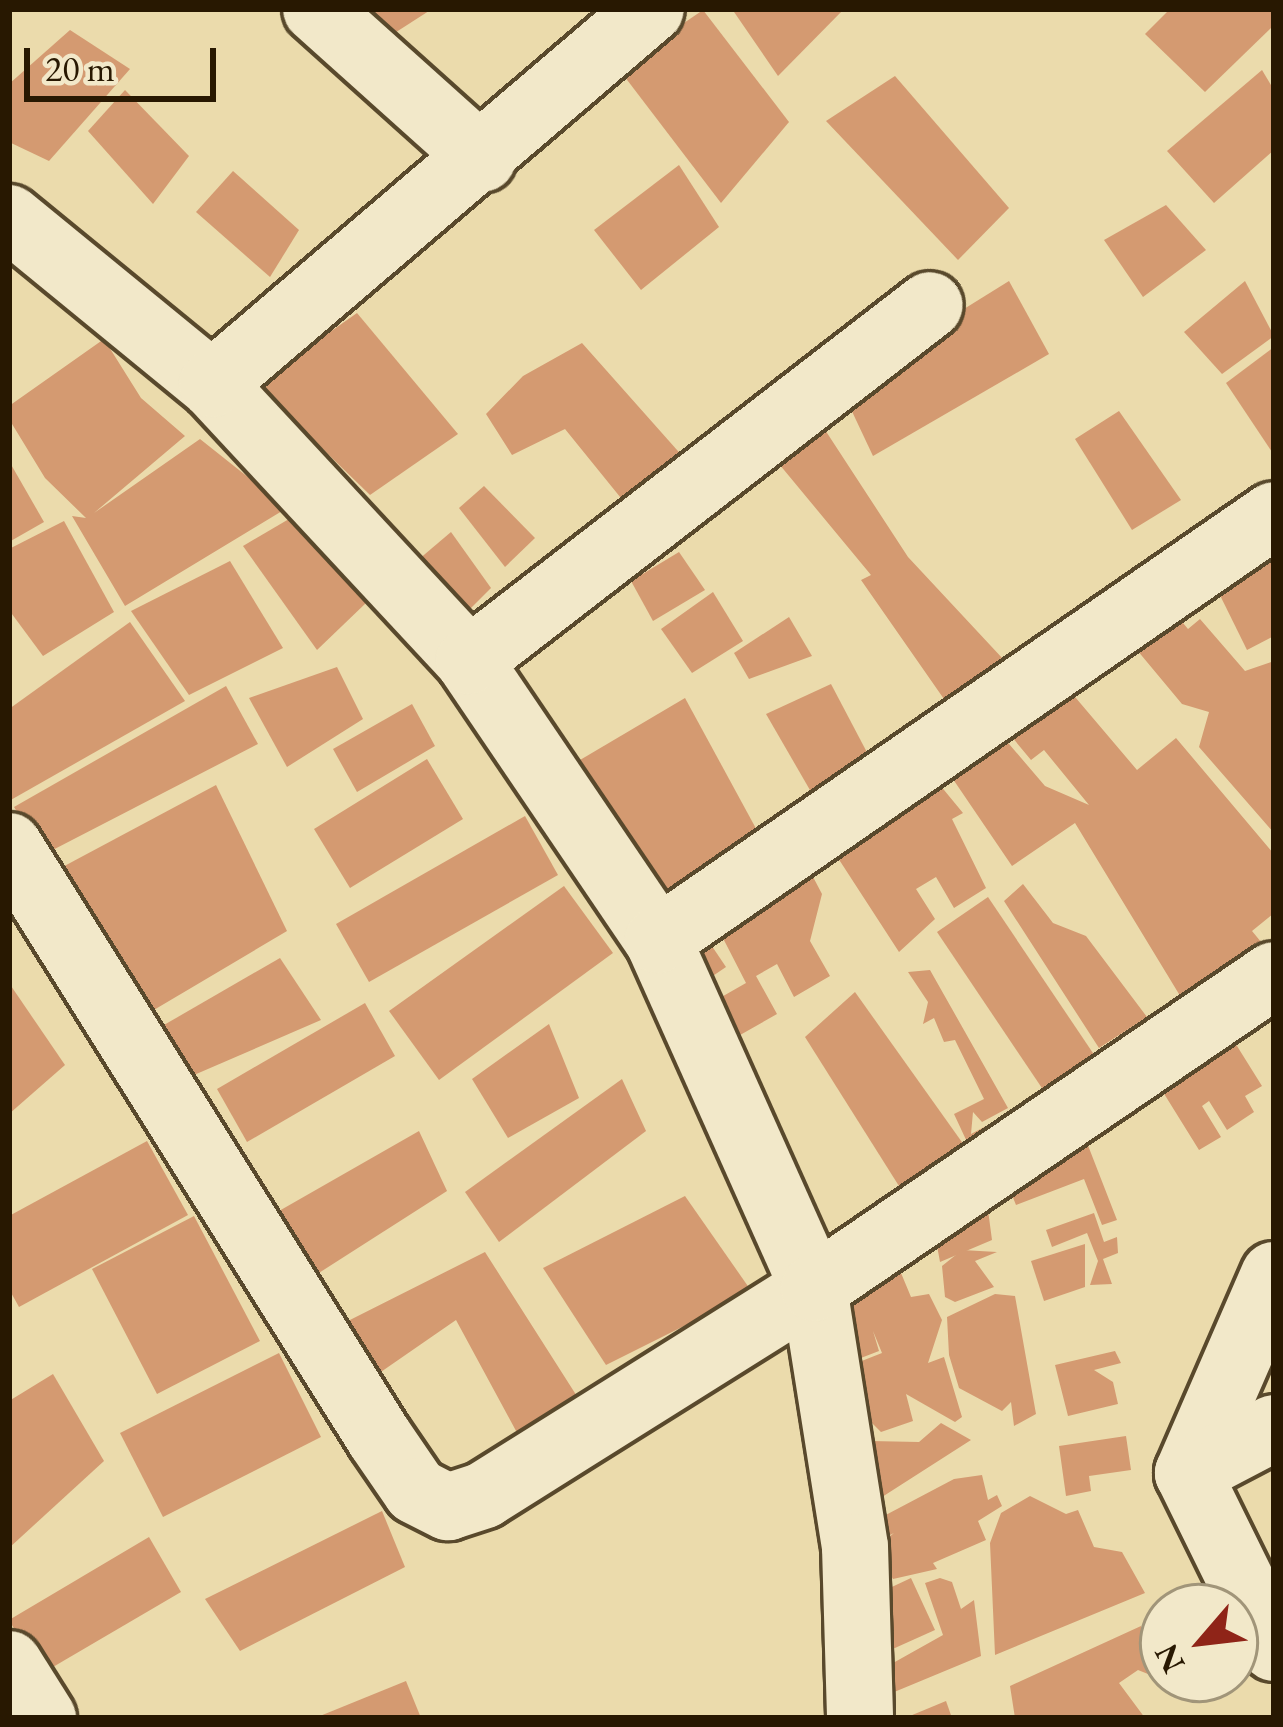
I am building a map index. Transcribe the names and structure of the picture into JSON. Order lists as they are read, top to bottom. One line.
{"scale_bar":"20 m","north":"bottom left"}
